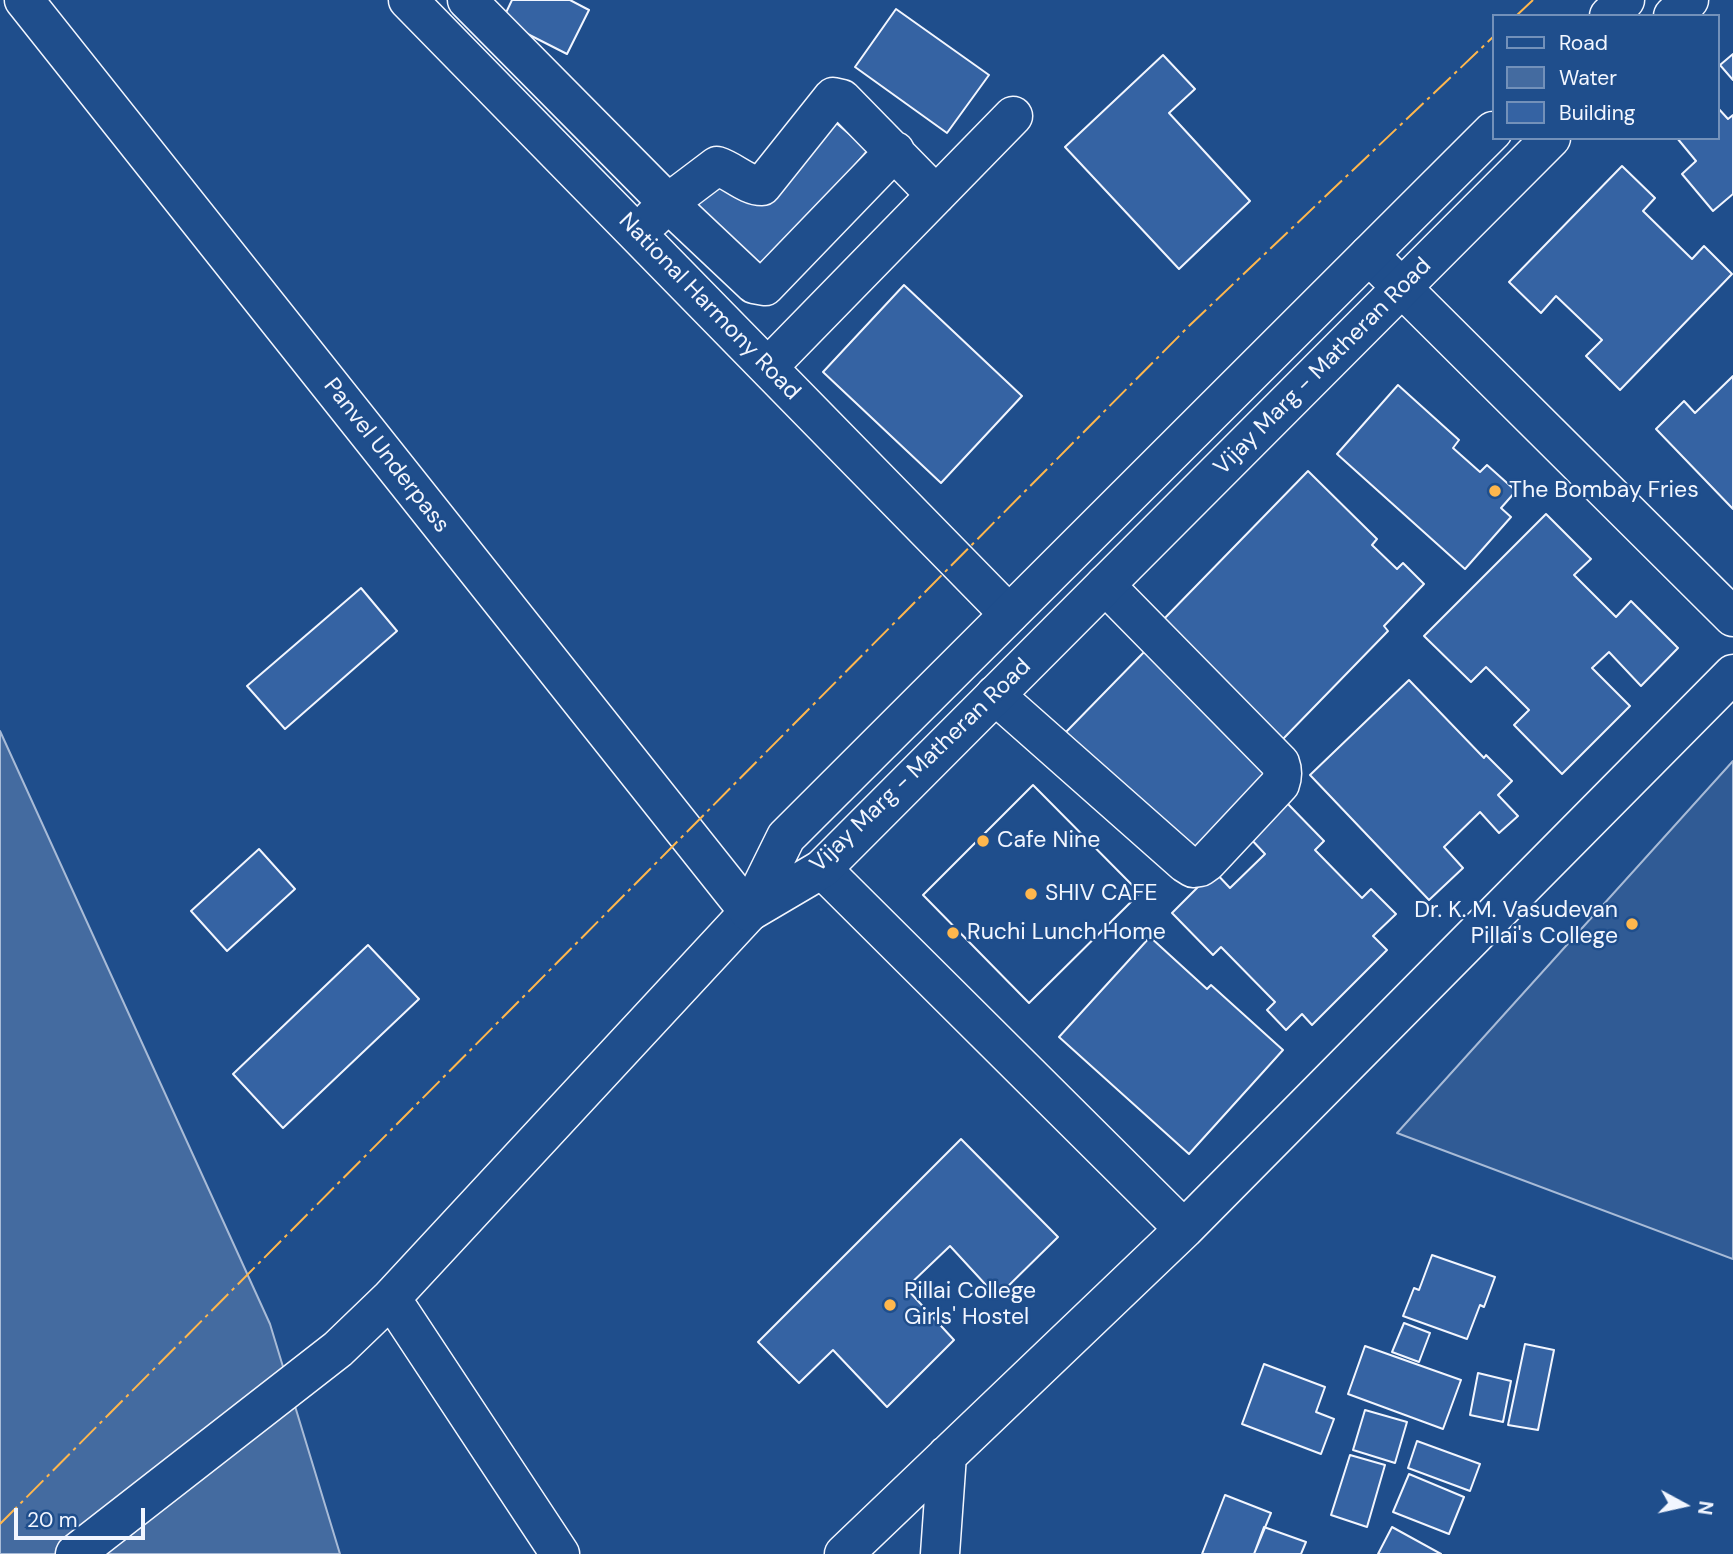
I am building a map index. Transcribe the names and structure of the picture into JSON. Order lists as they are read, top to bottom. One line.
{"streets":{"street":["National Harmony Road","Vijay Marg - Matheran Road","Panvel Underpass"]},"crossings":[["National Harmony Road","Vijay Marg - Matheran Road"],["Vijay Marg - Matheran Road","Panvel Underpass"]],"places":["The Bombay Fries","Cafe Nine","SHIV CAFE","Dr. K. M. Vasudevan Pillai's College","Ruchi Lunch Home","Pillai College Girls' Hostel"],"legend":["Road","Water","Building"],"scale_bar":"20 m","north":"right"}
